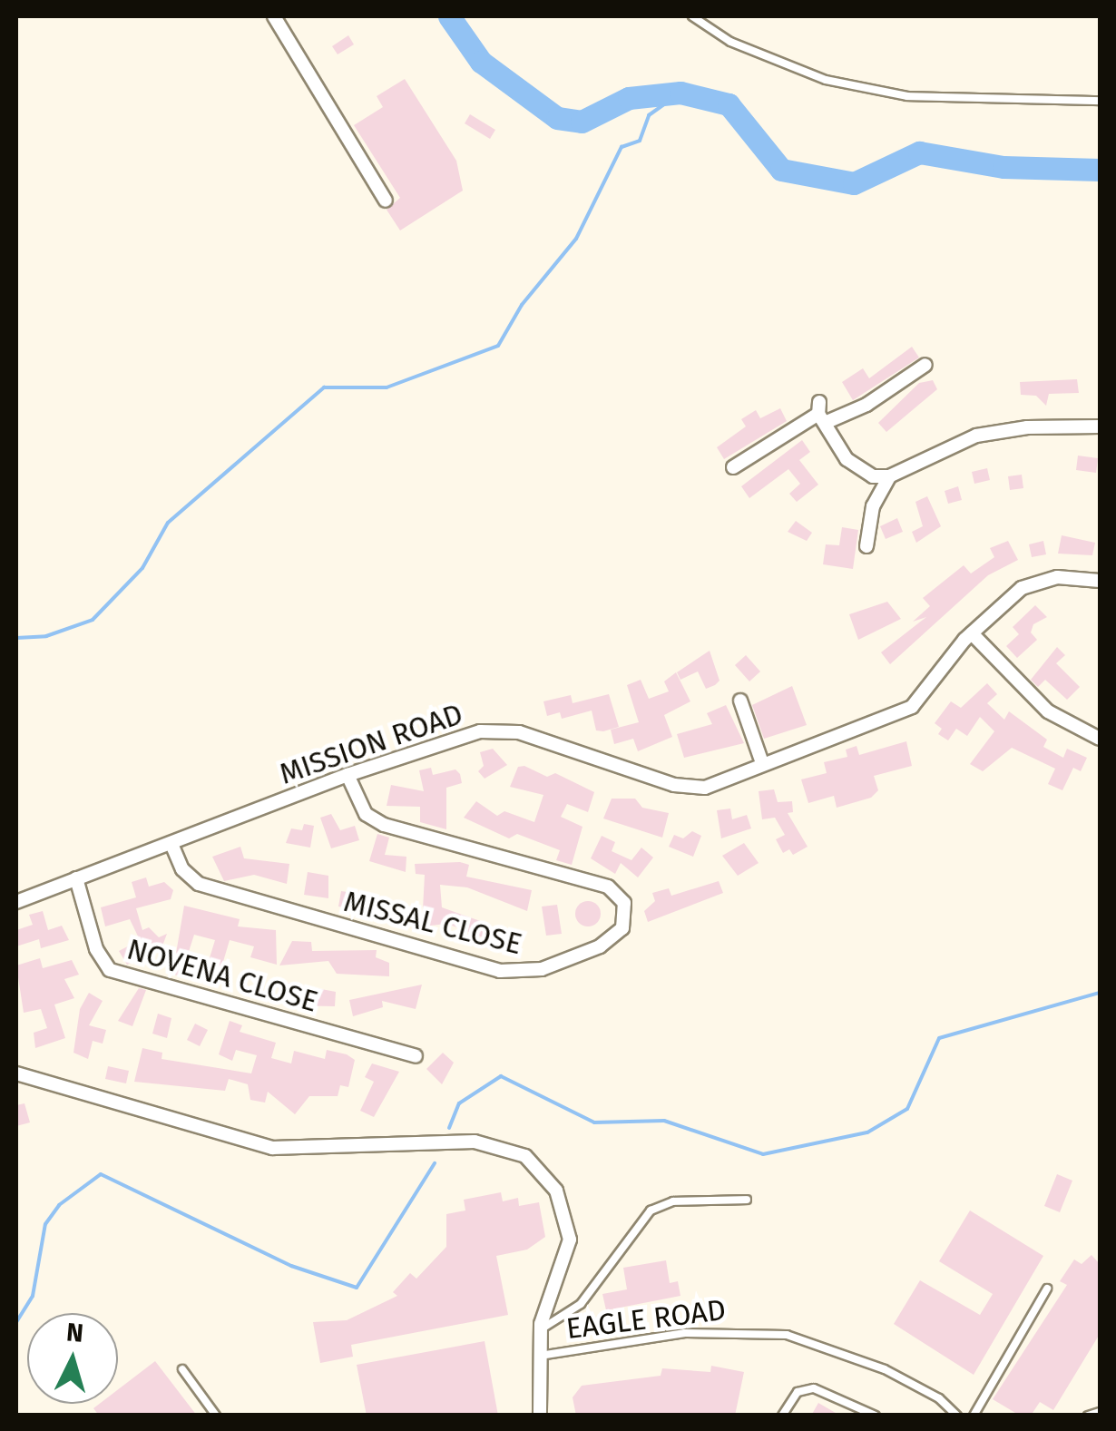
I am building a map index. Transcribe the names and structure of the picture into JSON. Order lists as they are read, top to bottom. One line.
{"streets":{"street":["MISSION ROAD","MISSAL CLOSE","NOVENA CLOSE"],"lane":["EAGLE ROAD"]},"crossings":[["MISSION ROAD","MISSAL CLOSE"],["MISSION ROAD","NOVENA CLOSE"]],"north":"top"}
